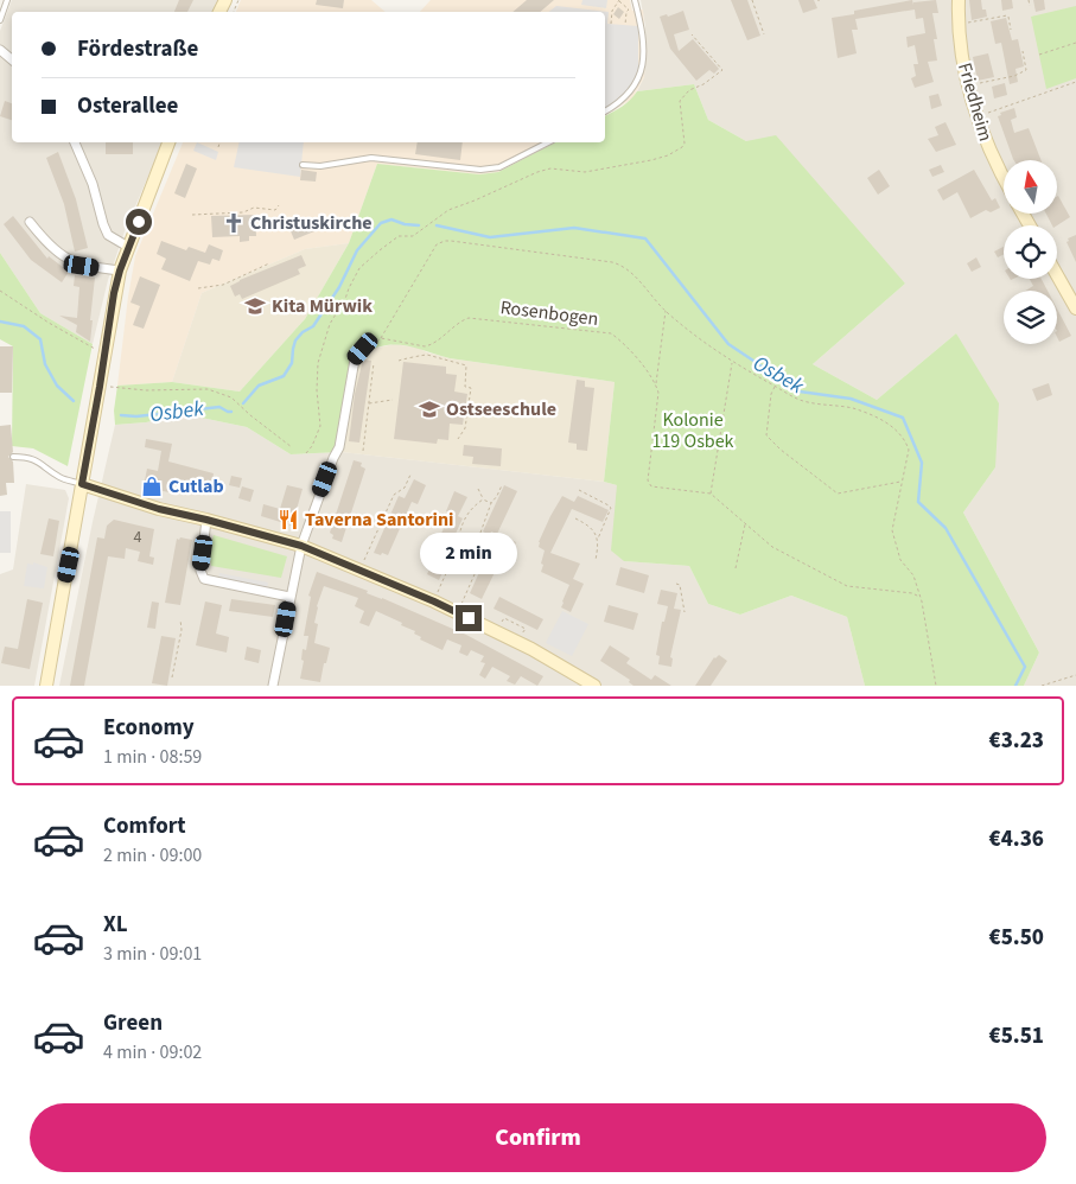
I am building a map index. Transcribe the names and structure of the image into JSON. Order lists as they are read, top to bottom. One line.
{"streets":{"street":["Friedheim"],"path":["Rosenbogen"]},"water":["Osbek"],"parks":["Kolonie 119 Osbek"],"places":{"church":["Christuskirche"],"school or university":["Kita Mürwik","Ostseeschule"],"shop":["Cutlab"],"restaurant":["Taverna Santorini"]},"house_numbers":["4"],"north":"top","page":{"banner":["Fördestraße","Osterallee"],"bubble":"2 min","list":[{"name":"Economy","note":"1 min · 08:59","value":"€3.23"},{"name":"Comfort","note":"2 min · 09:00","value":"€4.36"},{"name":"XL","note":"3 min · 09:01","value":"€5.50"},{"name":"Green","note":"4 min · 09:02","value":"€5.51"}],"buttons":"Confirm"}}
